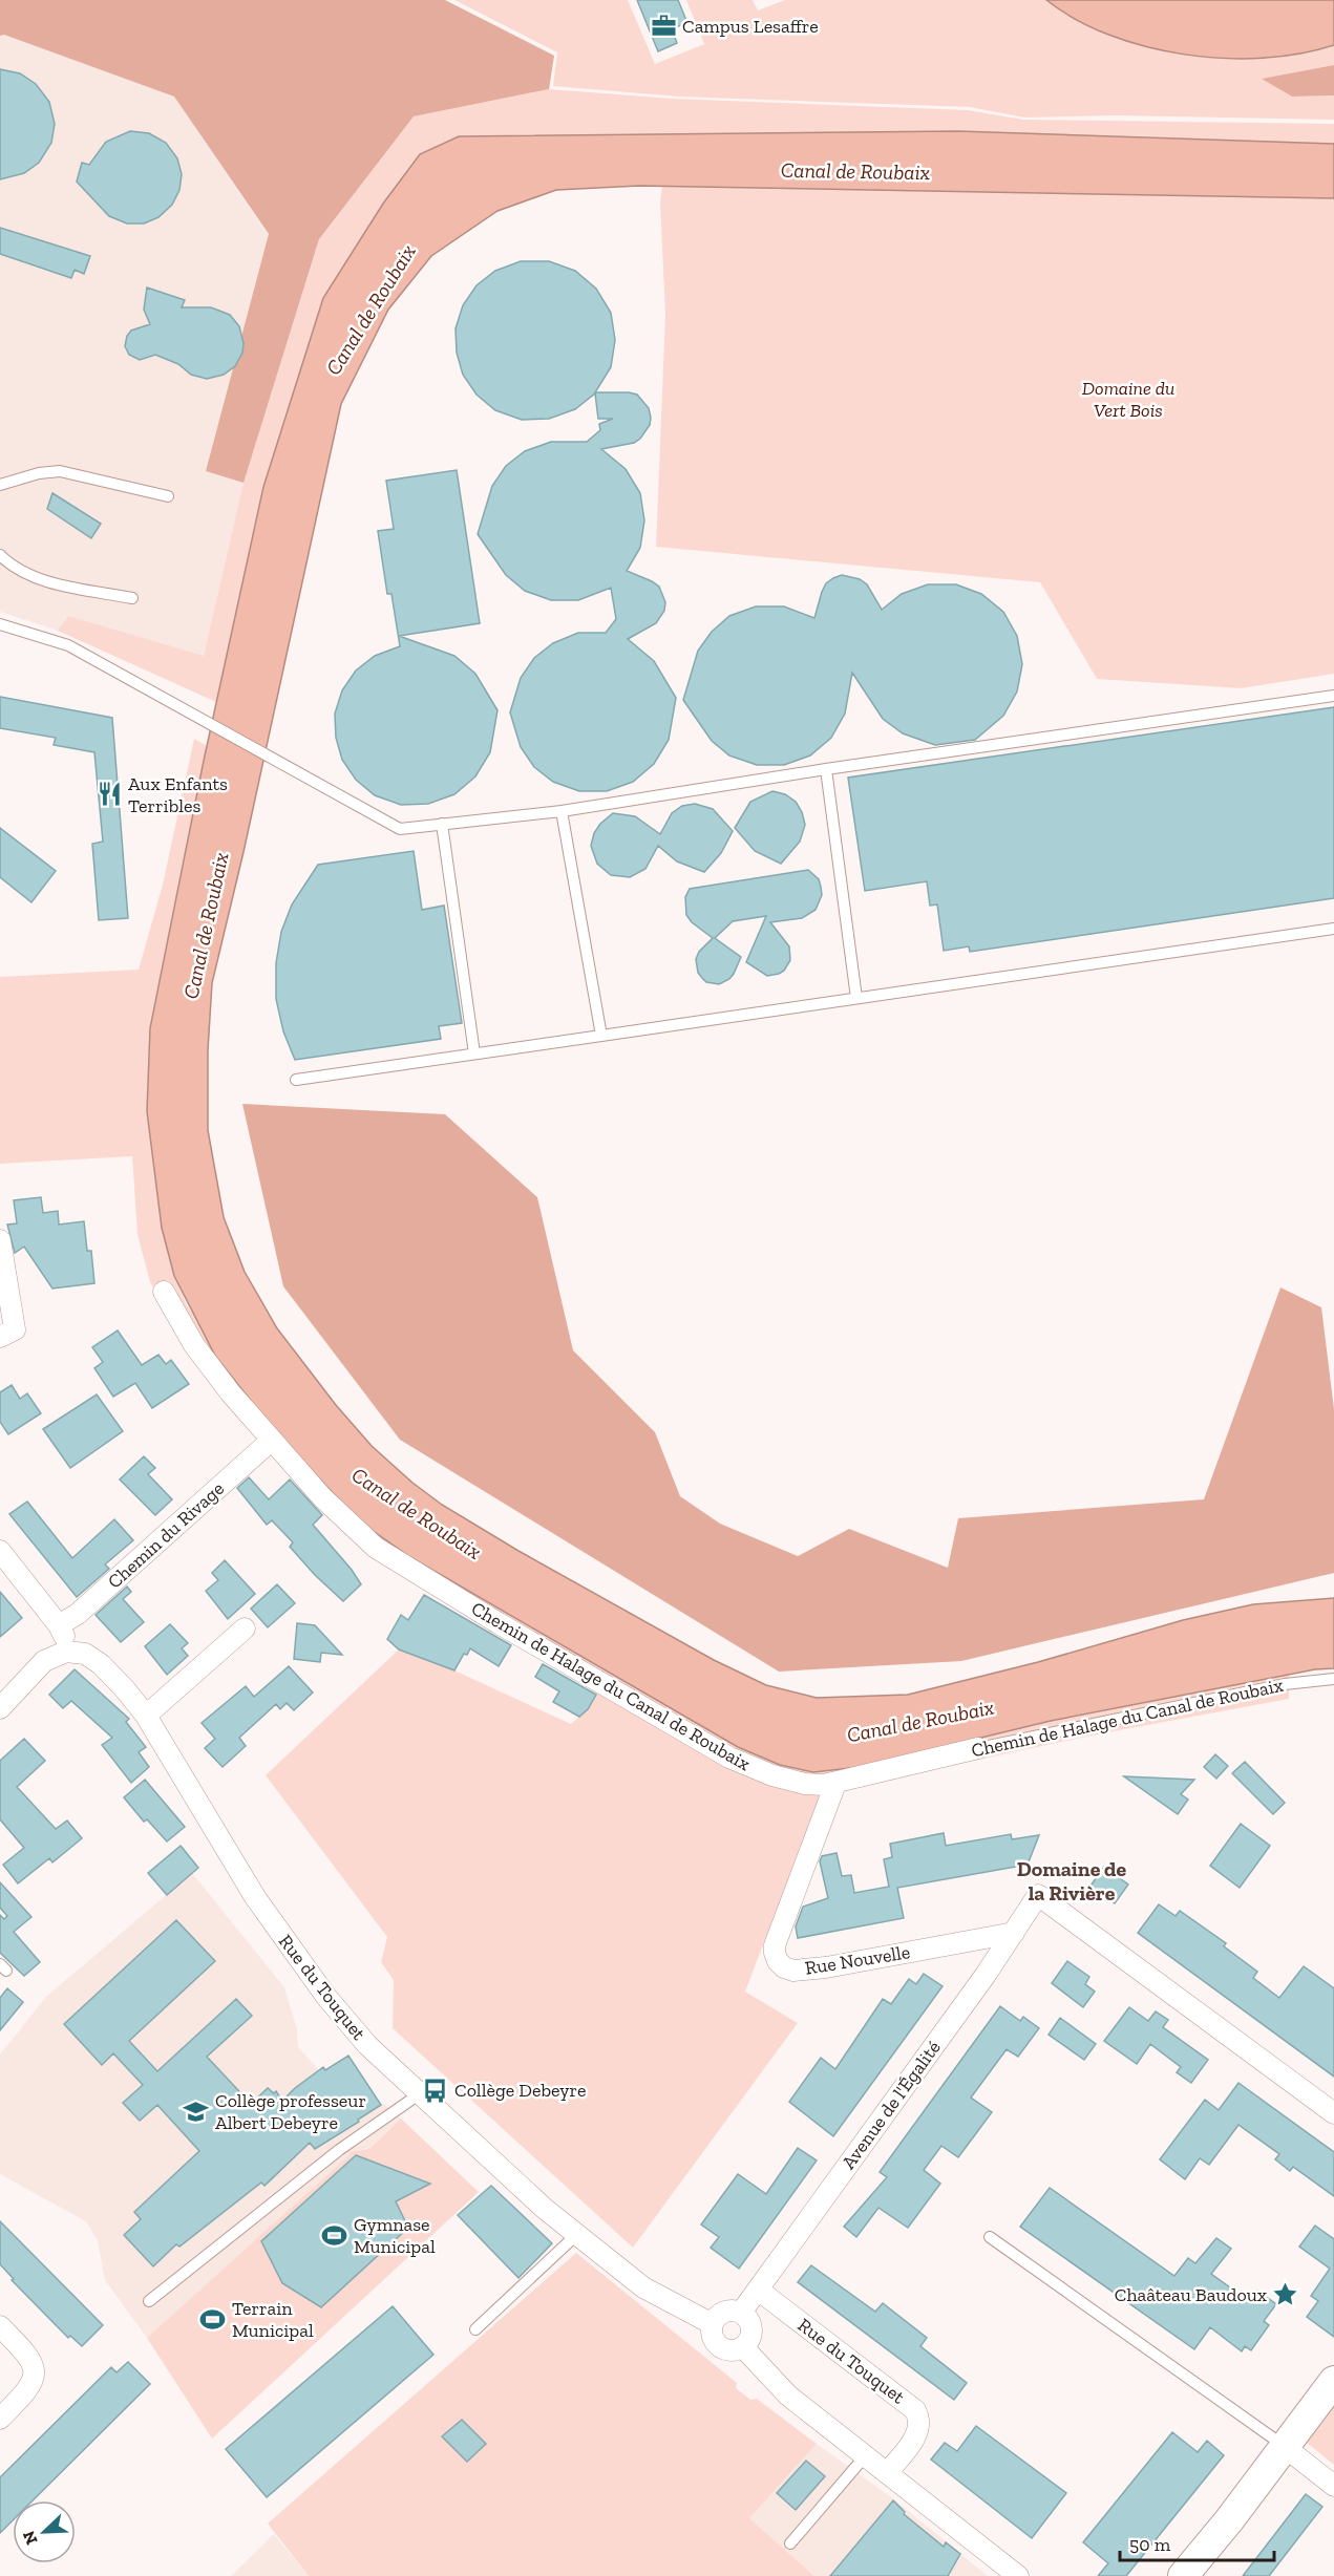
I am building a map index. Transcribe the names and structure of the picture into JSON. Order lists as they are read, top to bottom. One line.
{"streets":{"street":["Chemin du Rivage","Chemin de Halage du Canal de Roubaix","Rue Nouvelle","Rue du Touquet","Avenue de l'Égalité"]},"crossings":[["Chemin du Rivage","Chemin de Halage du Canal de Roubaix"],["Chemin de Halage du Canal de Roubaix","Rue Nouvelle"],["Rue Nouvelle","Avenue de l'Égalité"],["Rue du Touquet","Avenue de l'Égalité"]],"districts":["Domaine de la Rivière"],"water":["Canal de Roubaix"],"parks":["Domaine du Vert Bois"],"places":{"office":["Campus Lesaffre"],"restaurant":["Aux Enfants Terribles"],"bus stop":["Collège Debeyre"],"school or university":["Collège professeur Albert Debeyre"],"sports":["Gymnase Municipal","Terrain Municipal"],"place":["Chaâteau Baudoux"]},"scale_bar":"50 m","north":"bottom left"}
